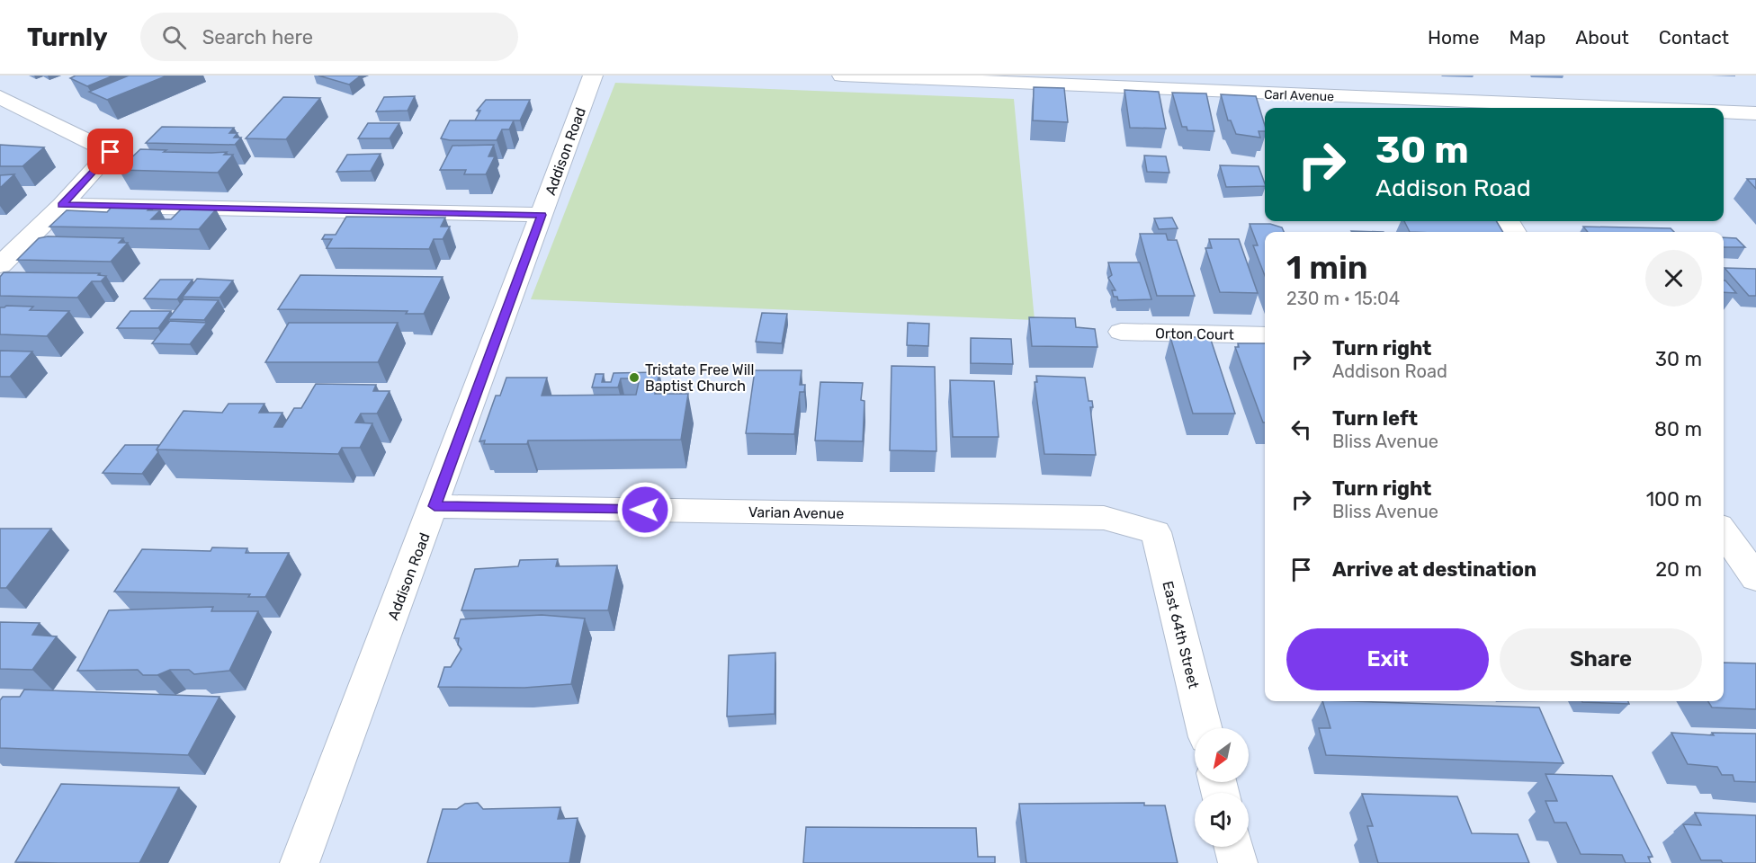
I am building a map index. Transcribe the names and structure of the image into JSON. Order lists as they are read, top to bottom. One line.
{"streets":{"street":["Carl Avenue","Addison Road","Orton Court","Varian Avenue","East 64th Street"]},"crossings":[["Addison Road","Varian Avenue"],["Varian Avenue","East 64th Street"]],"places":["Tristate Free Will Baptist Church"],"north":"bottom left","page":{"header":"Turnly","search":"Search here","nav":["Home","Map","About","Contact"],"turn":["30 m","Addison Road"],"heading":["1 min","230 m · 15:04"],"list":[{"name":"Turn right","note":"Addison Road","value":"30 m"},{"name":"Turn left","note":"Bliss Avenue","value":"80 m"},{"name":"Turn right","note":"Bliss Avenue","value":"100 m"},{"name":"Arrive at destination","value":"20 m"}],"buttons":["Exit","Share"]}}
